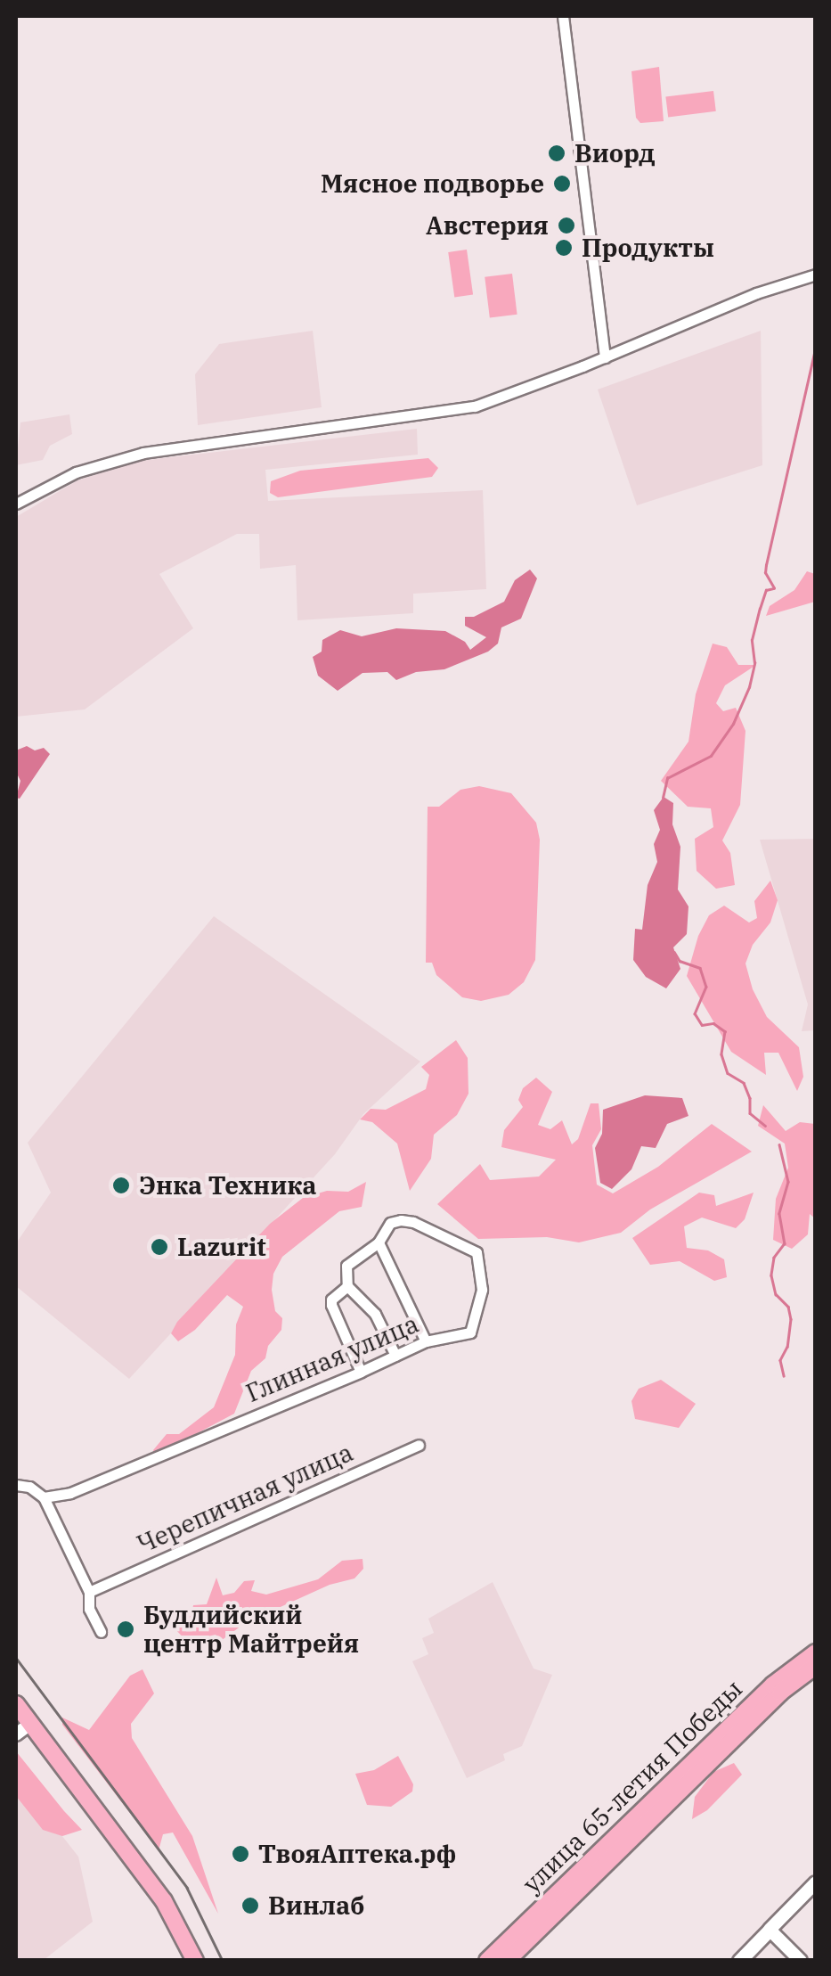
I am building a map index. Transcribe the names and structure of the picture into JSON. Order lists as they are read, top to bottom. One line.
{"streets":{"main road":["улица 65-летия Победы"],"street":["Глинная улица","Черепичная улица"]},"places":["Виорд","Мясное подворье","Австерия","Продукты","Энка Техника","Lazurit","Буддийский центр Майтрейя","ТвояАптека.рф","Винлаб"]}
